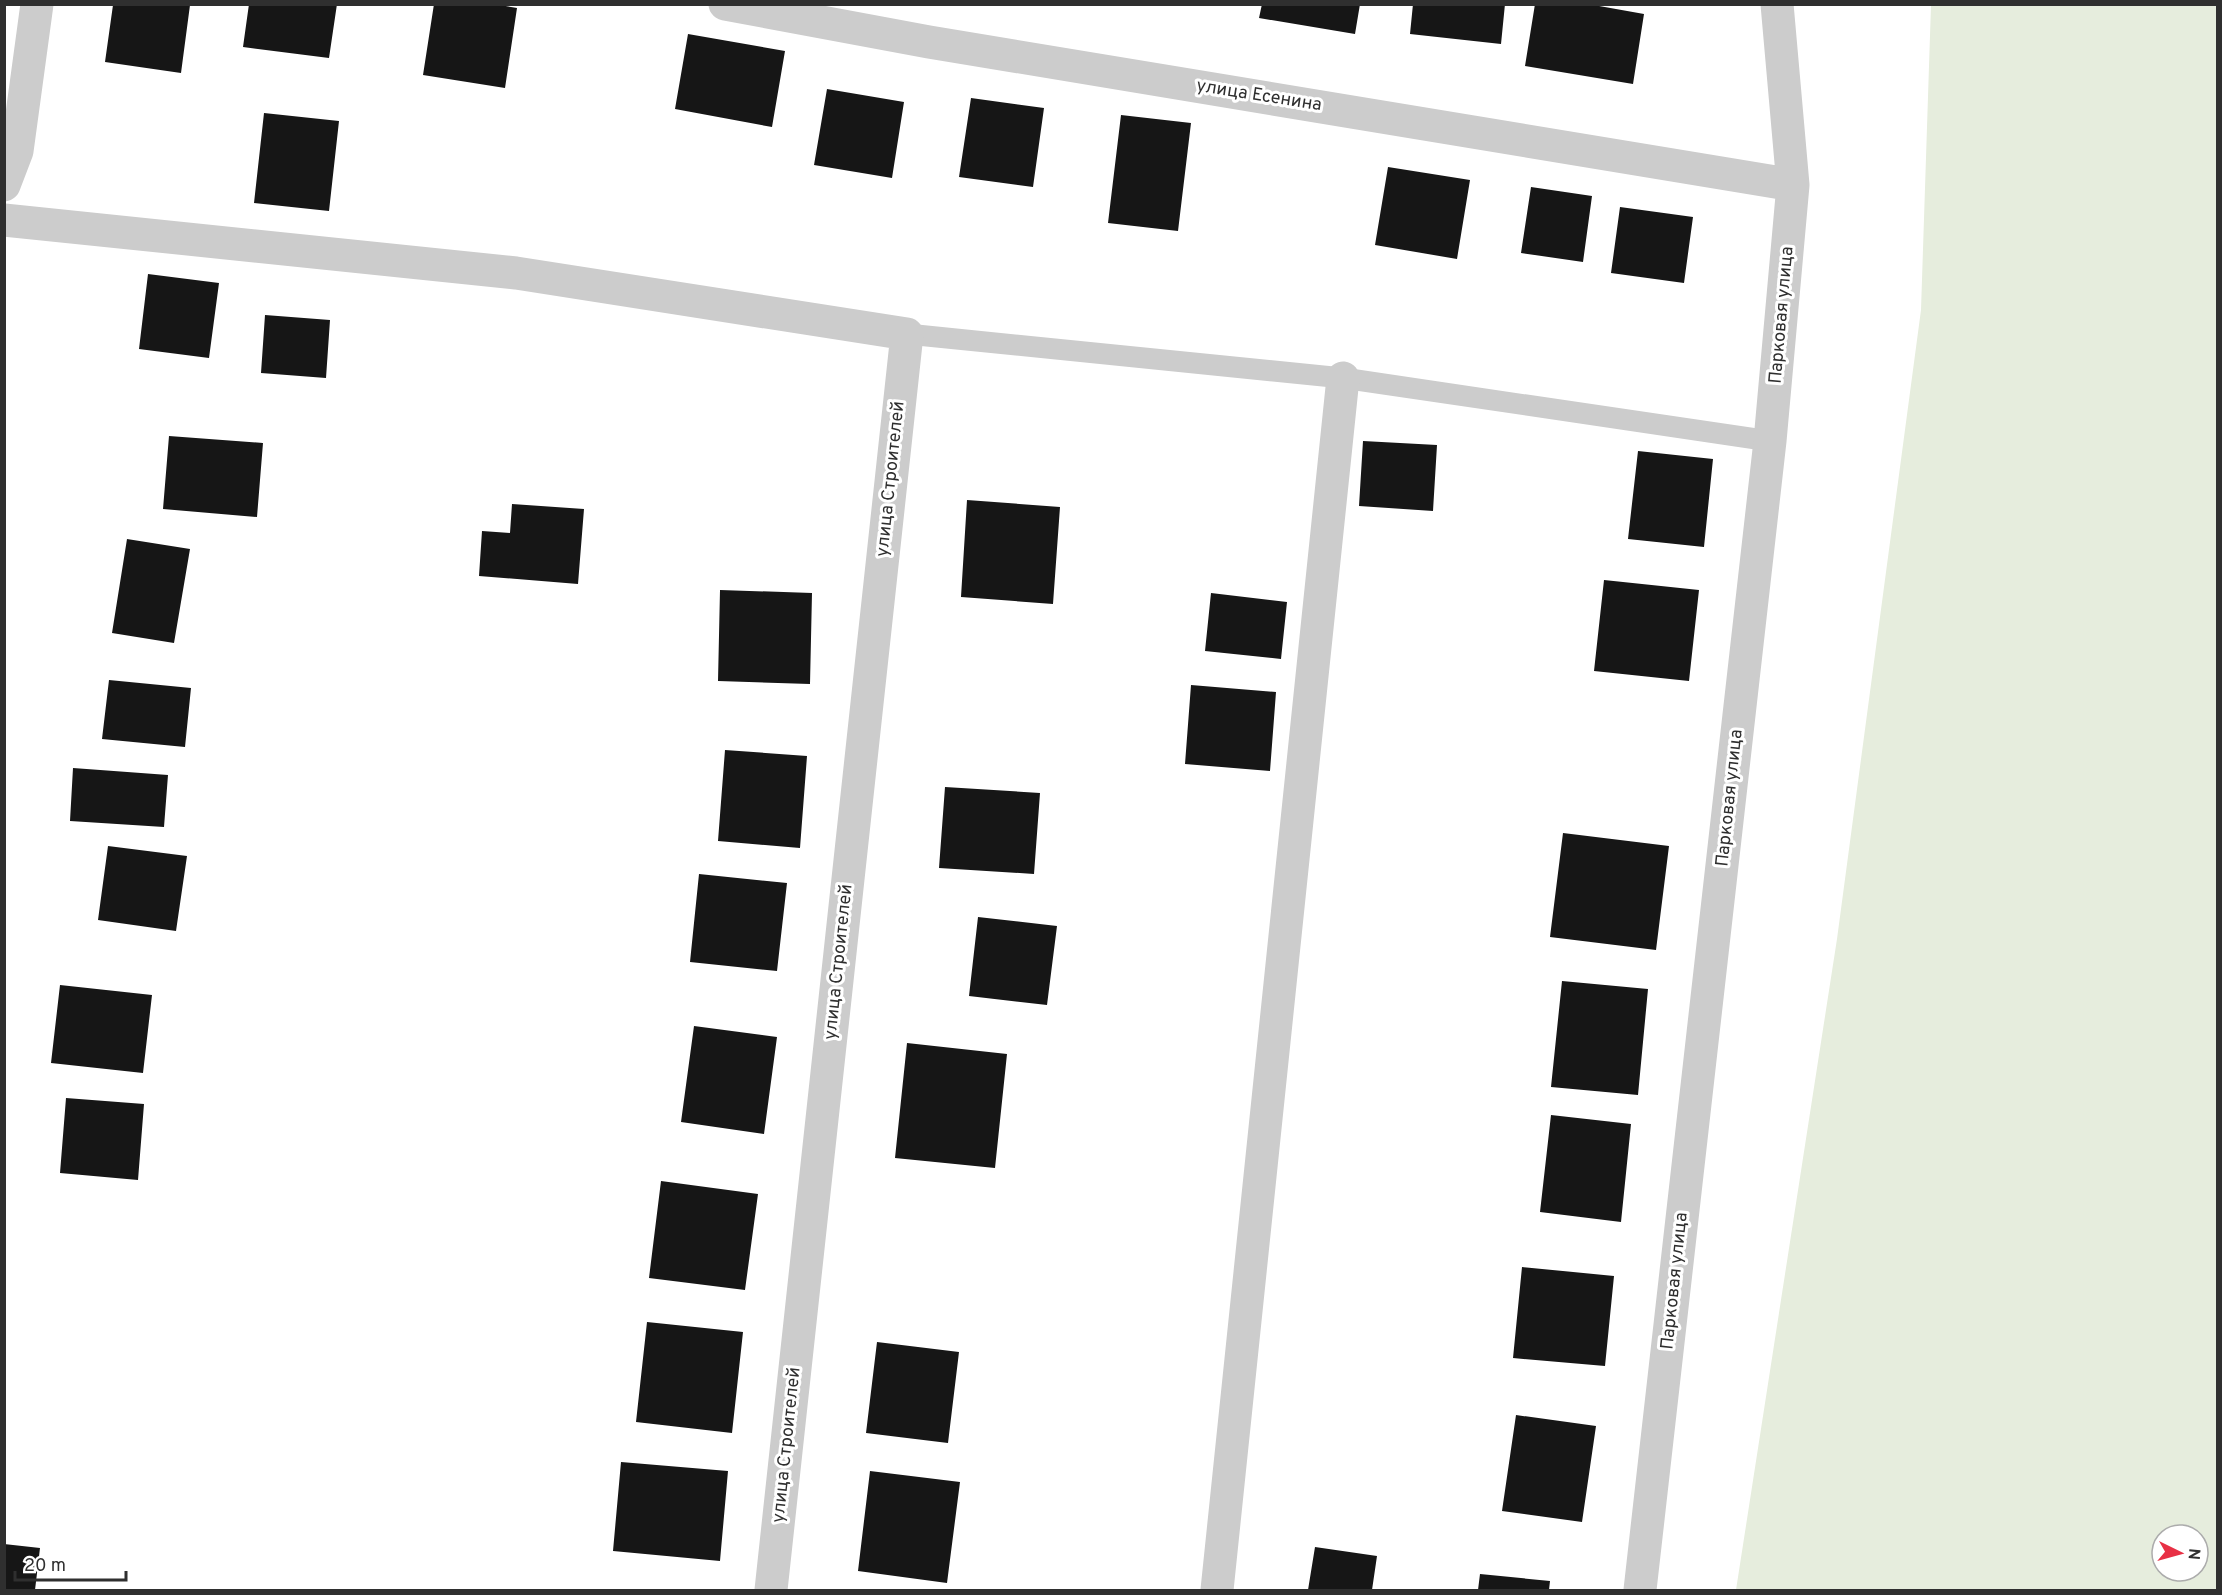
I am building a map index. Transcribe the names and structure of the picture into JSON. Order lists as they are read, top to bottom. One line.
{"streets":{"street":["улица Есенина","Парковая улица","улица Строителей"]},"crossings":[["улица Есенина","Парковая улица"]],"scale_bar":"20 m","north":"right"}
